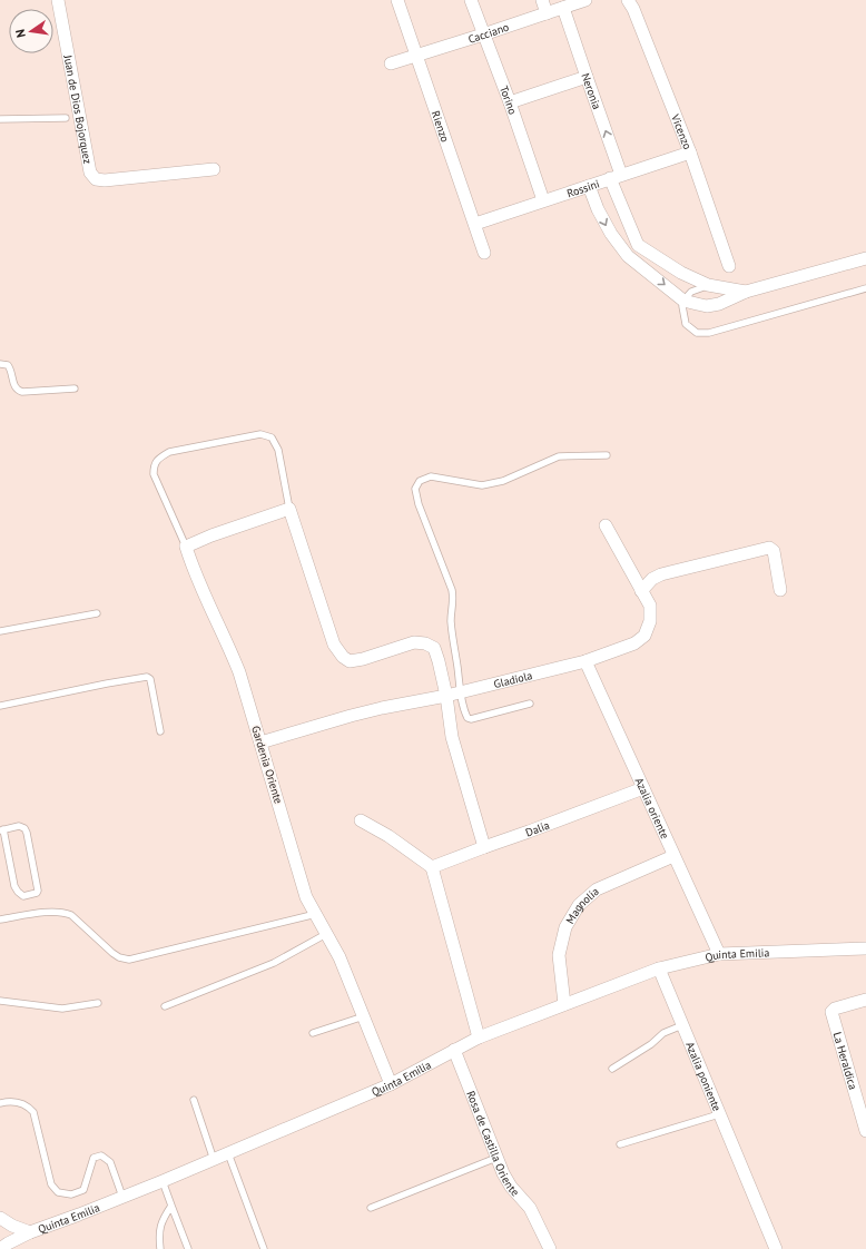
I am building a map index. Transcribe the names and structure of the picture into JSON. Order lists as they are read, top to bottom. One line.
{"streets":{"street":["Cacciano","Neronia","Torino","Juan de Dios Bojorquez","Rienzo","Vicenzo","Rossini","Gladiola","Gardenia Oriente","Azalia oriente","Dalia","Magnolia","Quinta Emilia","La Heraldica","Azalia poniente","Rosa de Castilla Oriente"]},"crossings":[["Cacciano","Neronia"],["Cacciano","Torino"],["Cacciano","Rienzo"],["Neronia","Rossini"],["Torino","Rossini"],["Rienzo","Rossini"],["Vicenzo","Rossini"],["Gladiola","Gardenia Oriente"],["Gladiola","Azalia oriente"],["Gardenia Oriente","Quinta Emilia"],["Azalia oriente","Dalia"],["Azalia oriente","Magnolia"],["Azalia oriente","Quinta Emilia"],["Magnolia","Quinta Emilia"],["Quinta Emilia","Azalia poniente"],["Quinta Emilia","Rosa de Castilla Oriente"]],"one_way":["Neronia"],"north":"left"}
